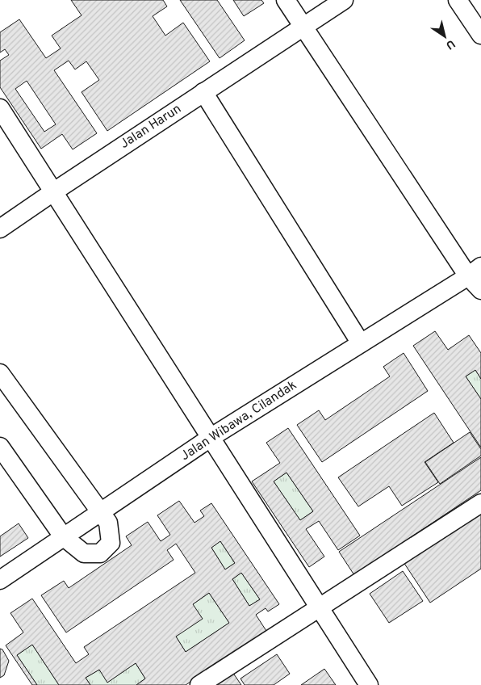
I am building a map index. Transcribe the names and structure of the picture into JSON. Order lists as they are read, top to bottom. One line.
{"streets":{"street":["Jalan Harun","Jalan Wibawa, Cilandak"]},"north":"bottom right"}
